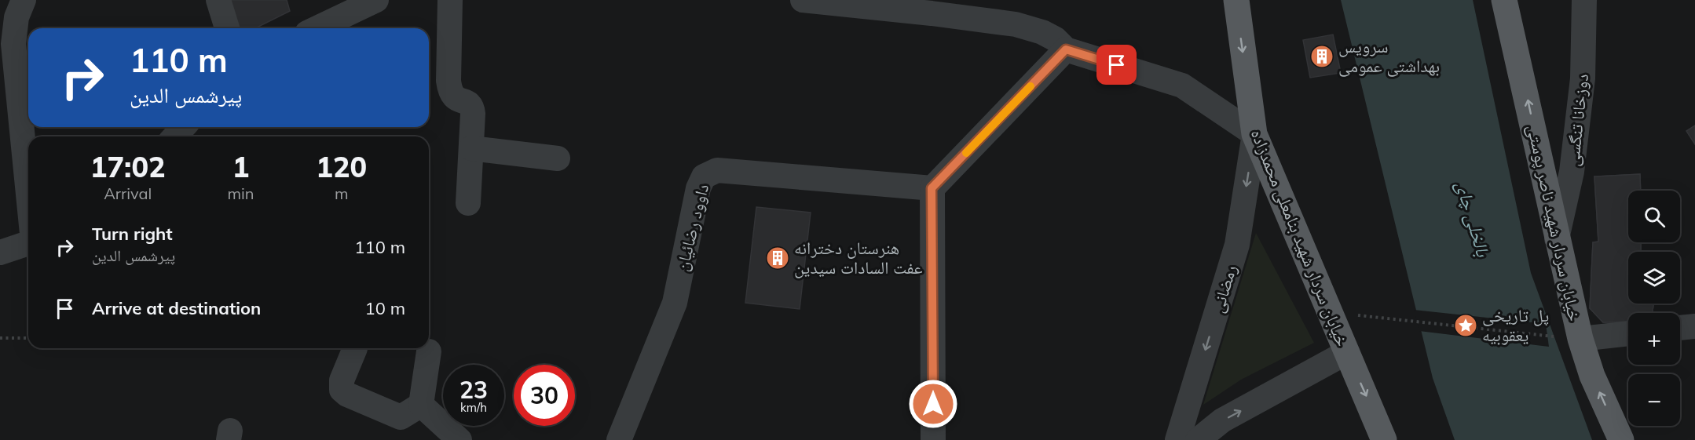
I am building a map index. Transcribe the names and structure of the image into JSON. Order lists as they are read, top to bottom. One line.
{"streets":{"main road":["خیابان سردار شهید ناصر پوستی","خیابان سردار شهید بنامعلی محمدزاده"],"street":["دوزخانا تنگسی","داوود رضائیان","رمضانی"]},"crossings":[["دوزخانا تنگسی","خیابان سردار شهید ناصر پوستی"],["خیابان سردار شهید بنامعلی محمدزاده","رمضانی"]],"one_way":["خیابان سردار شهید ناصر پوستی","خیابان سردار شهید بنامعلی محمدزاده","رمضانی"],"water":["بالخلی چای"],"places":{"building":["سرویس بهداشتی عمومی","هنرستان دخترانه عفت السادات سیدین"],"place":["پل تاریخی یعقوبیه"]},"page":{"turn":["110 m","پیرشمس الدین"],"eta":["17:02","Arrival","1","min","120","m"],"map_buttons":["+","−"],"list":[{"name":"Turn right","note":"پیرشمس الدین","value":"110 m"},{"name":"Arrive at destination","value":"10 m"}],"speed":"23 km/h","limit":"30"}}
